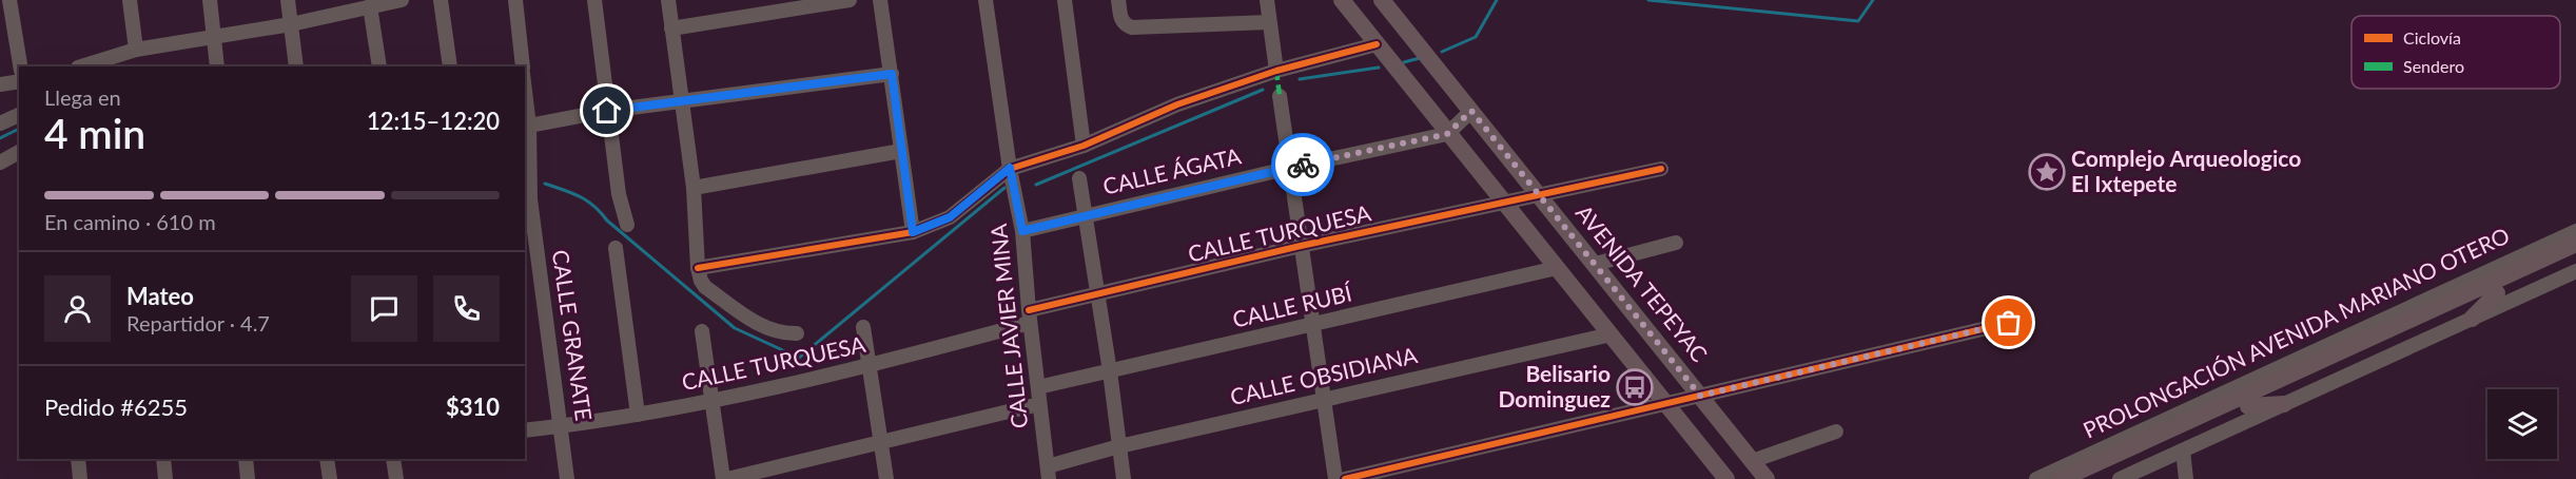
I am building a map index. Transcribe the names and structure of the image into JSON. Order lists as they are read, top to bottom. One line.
{"streets":{"main road":["AVENIDA TEPEYAC","PROLONGACIÓN AVENIDA MARIANO OTERO"],"street":["CALLE ÁGATA","CALLE TURQUESA","CALLE RUBÍ","CALLE JAVIER MINA","CALLE GRANATE","CALLE OBSIDIANA"]},"crossings":[["CALLE ÁGATA","CALLE JAVIER MINA"],["CALLE TURQUESA","AVENIDA TEPEYAC"],["CALLE TURQUESA","CALLE JAVIER MINA"],["CALLE TURQUESA","CALLE GRANATE"],["CALLE RUBÍ","CALLE JAVIER MINA"],["CALLE JAVIER MINA","CALLE OBSIDIANA"]],"places":{"place":["Complejo Arqueologico El Ixtepete"],"bus stop":["Belisario Dominguez"]},"legend":["Ciclovía","Sendero"],"page":{"heading":["4 min","Llega en","12:15–12:20"],"panel":["Mateo","Repartidor · 4.7","Pedido #6255","$310"],"bar":"En camino · 610 m"}}
